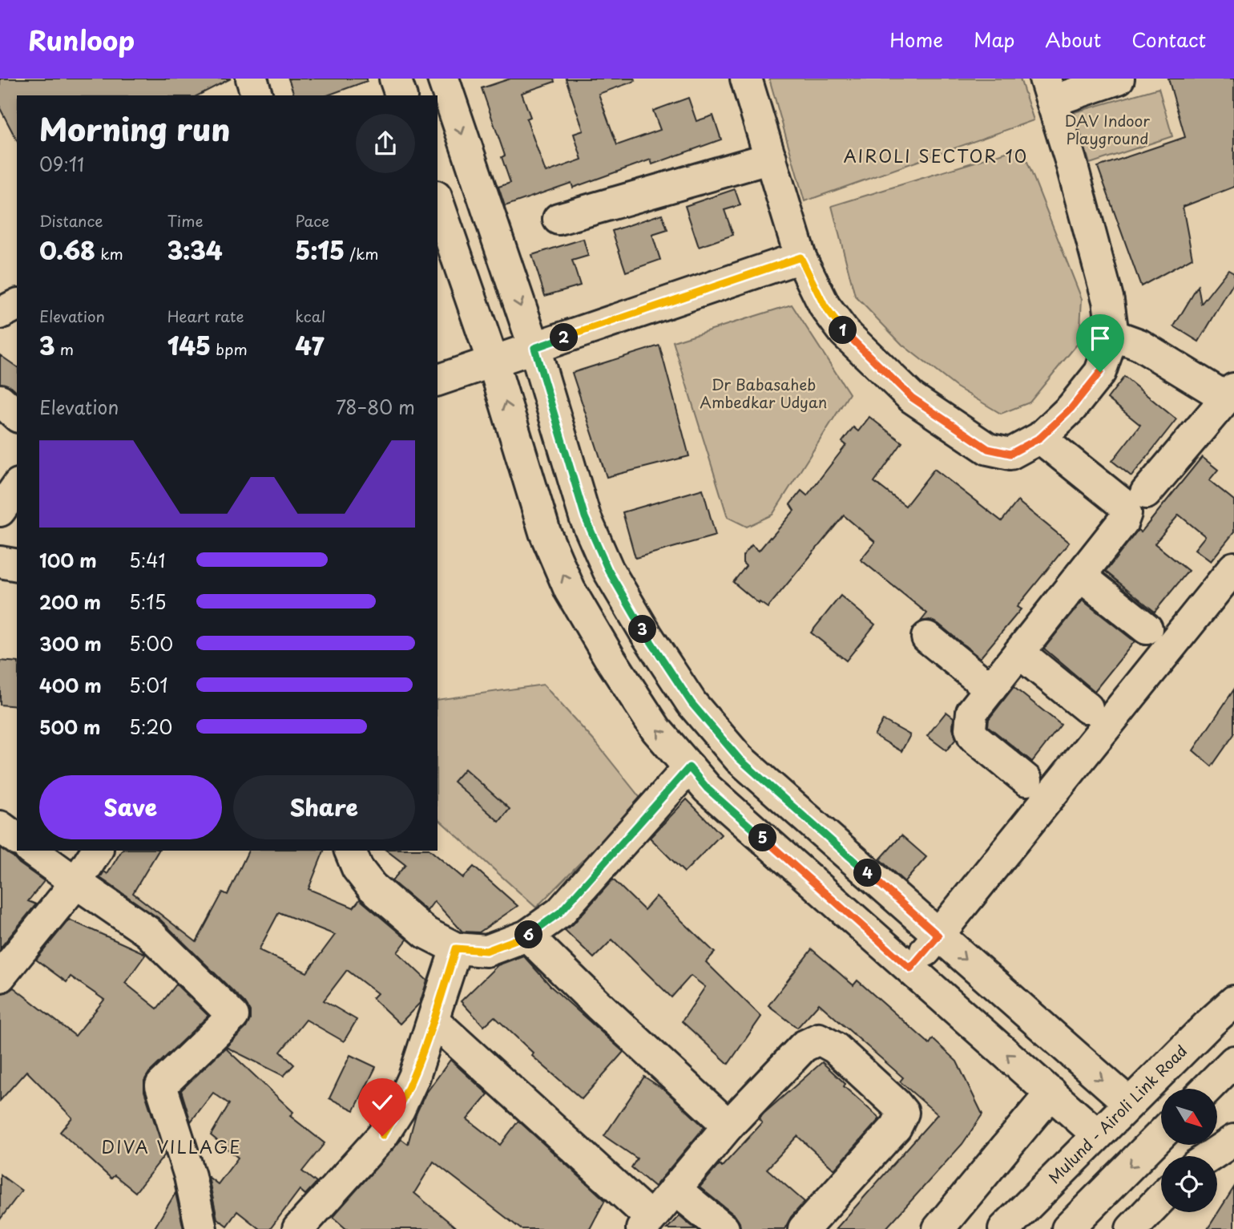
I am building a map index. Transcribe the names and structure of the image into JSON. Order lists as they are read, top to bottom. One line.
{"streets":{"street":["Mulund - Airoli Link Road"]},"districts":["AIROLI SECTOR 10","DIVA VILLAGE"],"parks":["DAV Indoor Playground","Dr Babasaheb Ambedkar Udyan"],"north":"bottom right","page":{"header":"Runloop","nav":["Home","Map","About","Contact"],"heading":["Morning run","09:11"],"stats":[["Distance","0.68 km"],["Time","3:34"],["Pace","5:15 /km"],["Elevation","3 m"],["Heart rate","145 bpm"],["kcal","47"]],"pins":["1","2","3","5","4","6"],"chart":["Elevation","78–80 m"],"list":[{"name":"100 m","note":"5:41"},{"name":"200 m","note":"5:15"},{"name":"300 m","note":"5:00"},{"name":"400 m","note":"5:01"},{"name":"500 m","note":"5:20"}],"buttons":["Save","Share"]}}
